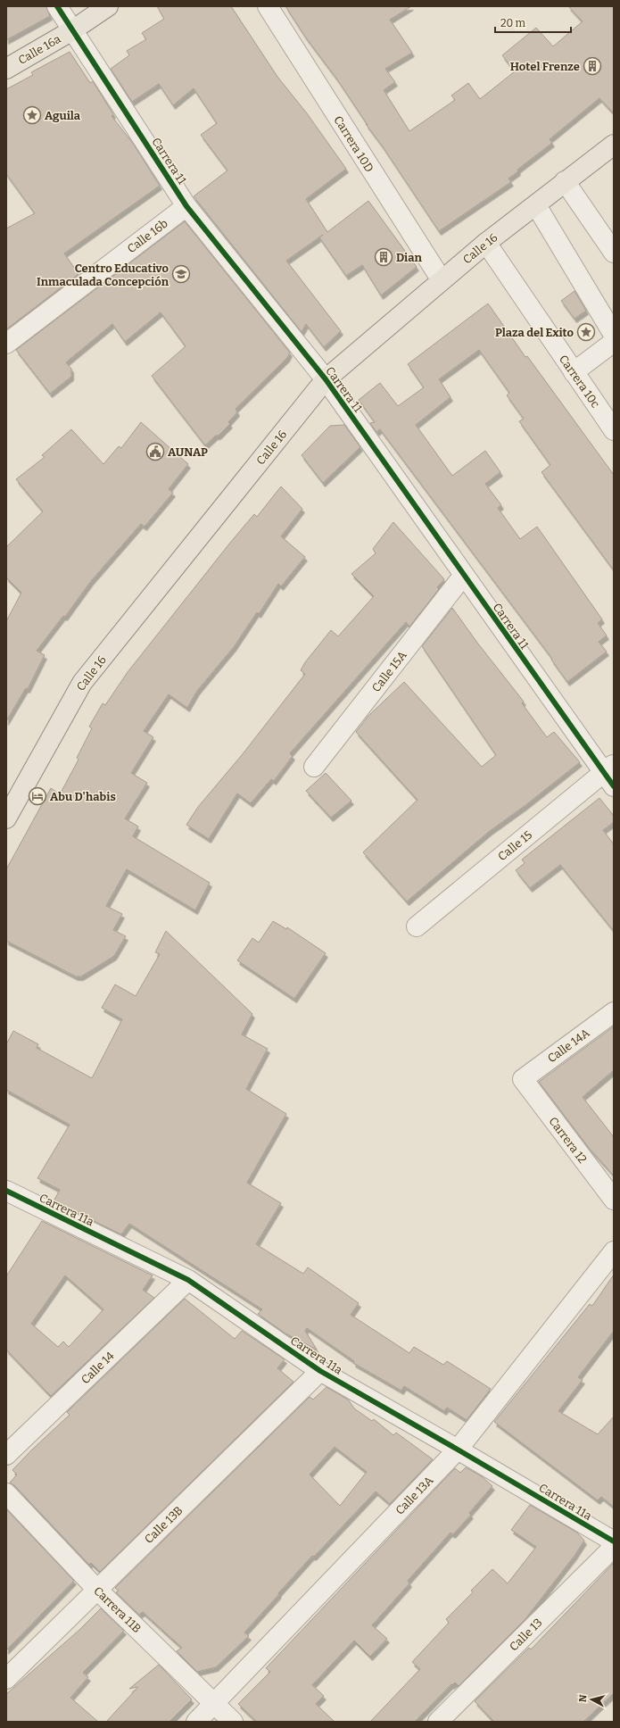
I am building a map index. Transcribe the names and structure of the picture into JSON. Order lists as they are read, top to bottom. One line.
{"streets":{"main road":["Calle 16a","Calle 16"],"street":["Carrera 10D","Carrera 11","Calle 16b","Carrera 10c","Calle 15A","Calle 15","Calle 14A","Carrera 12","Carrera 11a","Calle 14","Calle 13A","Calle 13B","Carrera 11B","Calle 13"]},"crossings":[["Calle 16a","Carrera 11"],["Carrera 10D","Calle 16"],["Carrera 11","Calle 16b"],["Carrera 11","Calle 16"],["Carrera 11","Calle 15A"],["Carrera 11","Calle 15"],["Calle 16","Carrera 10c"],["Calle 14A","Carrera 12"],["Carrera 11a","Calle 14"],["Carrera 11a","Calle 13A"],["Carrera 11a","Calle 13B"],["Calle 13A","Carrera 11B"],["Calle 13B","Carrera 11B"]],"places":{"building":["Hotel Frenze","Dian"],"place":["Aguila","Plaza del Exito"],"school or university":["Centro Educativo Inmaculada Concepción"],"public building":["AUNAP"],"hotel":["Abu D'habis"]},"scale_bar":"20 m","north":"left"}
